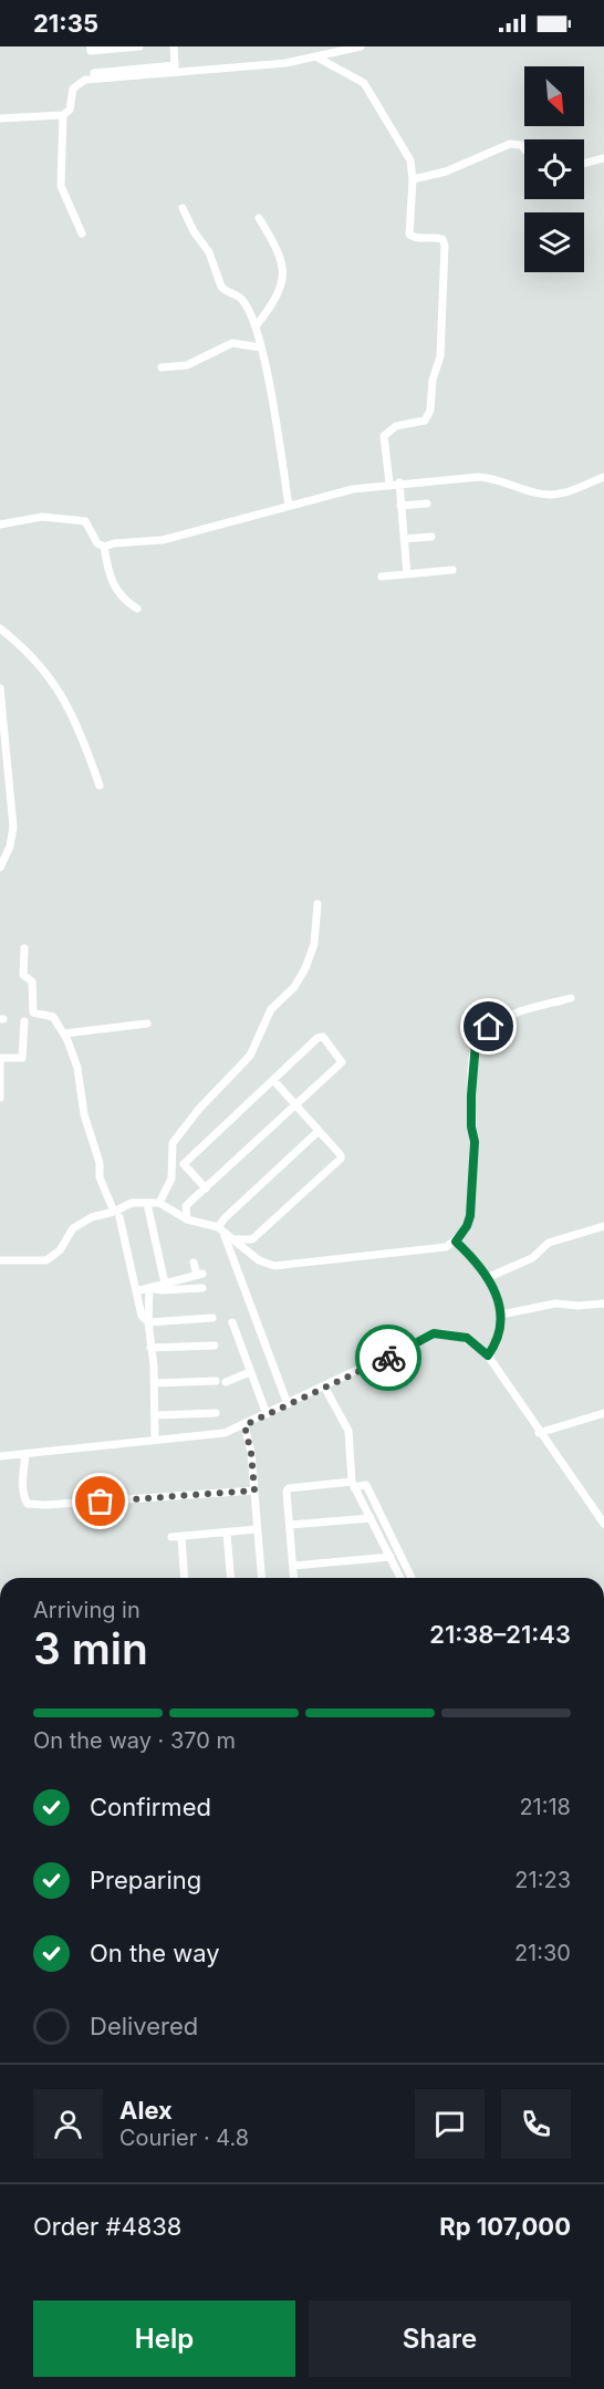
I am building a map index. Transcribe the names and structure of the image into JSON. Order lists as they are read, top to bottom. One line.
{"north":"bottom right","page":{"status":"21:35","heading":["3 min","Arriving in","21:38–21:43"],"panel":["Alex","Courier · 4.8","Order #4838","Rp 107,000"],"bar":"On the way · 370 m","list":[["Confirmed","21:18"],["Preparing","21:23"],["On the way","21:30"],"Delivered"],"buttons":["Help","Share"]}}
